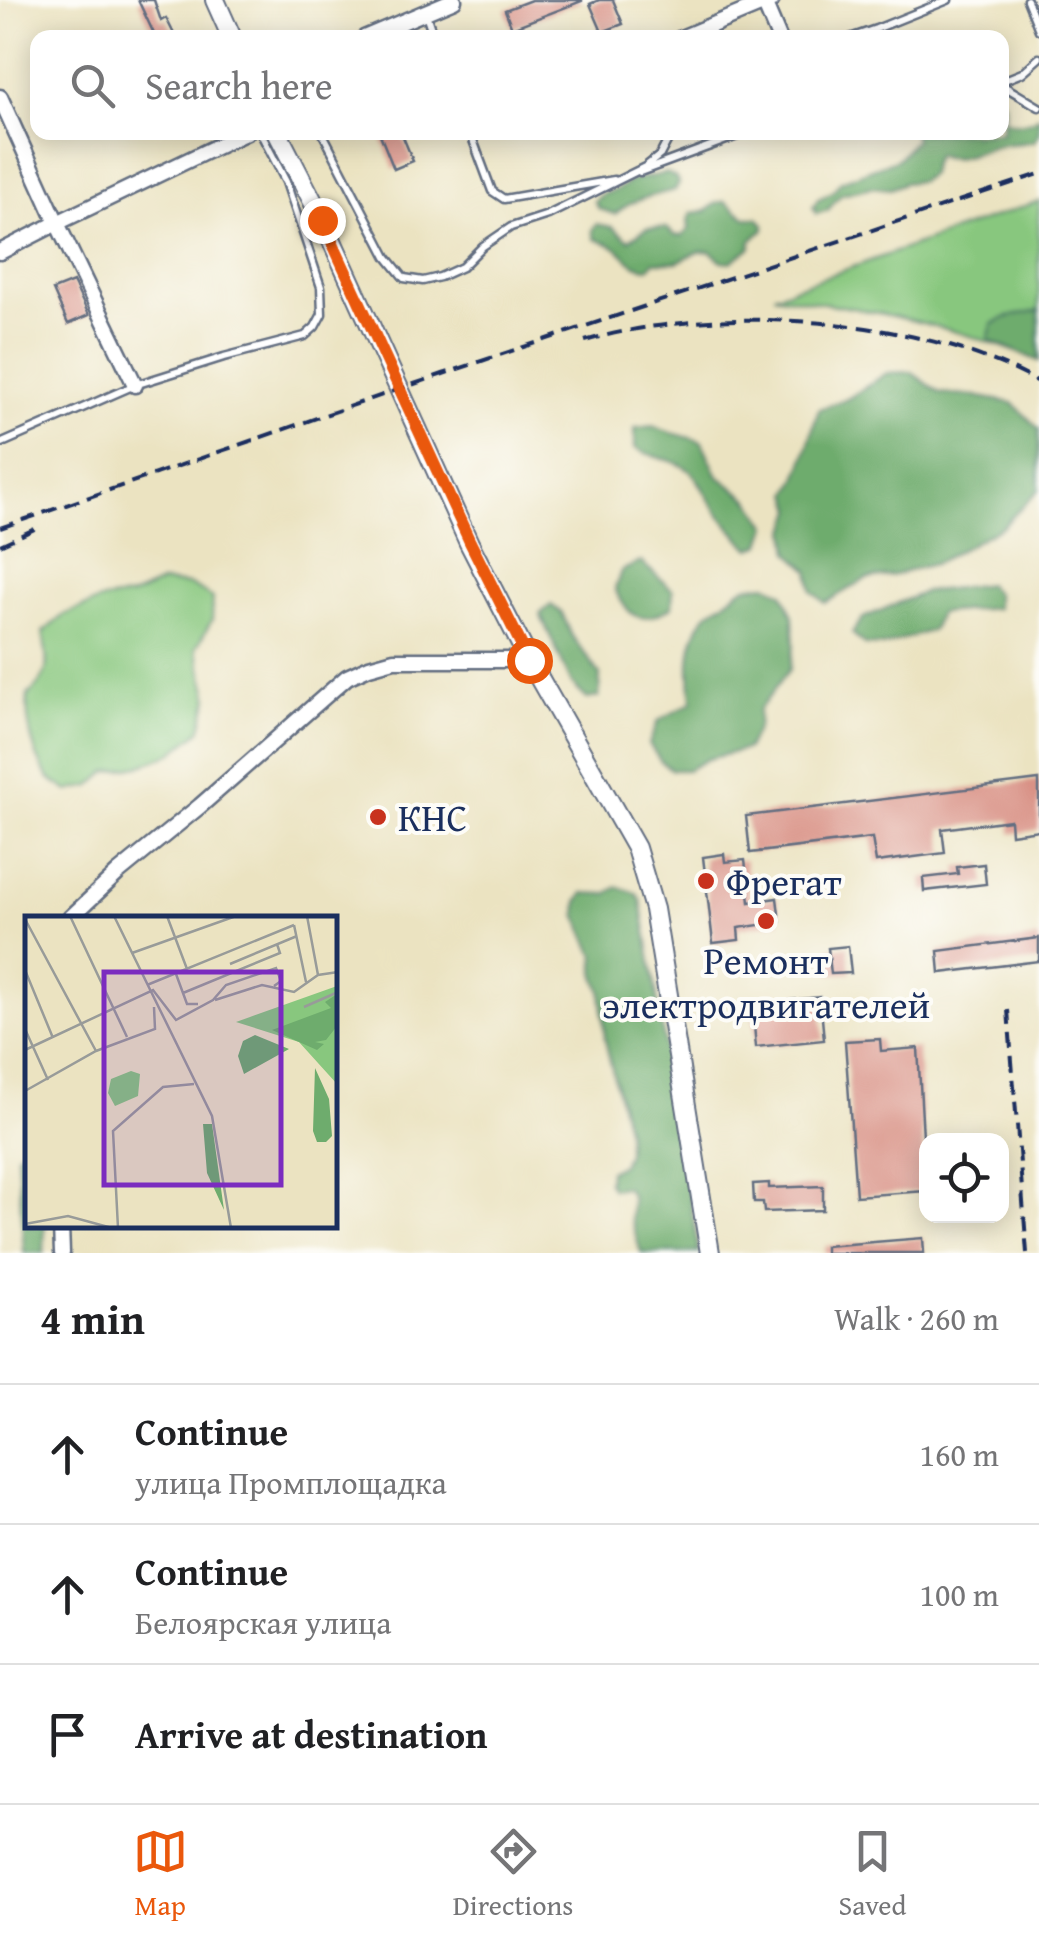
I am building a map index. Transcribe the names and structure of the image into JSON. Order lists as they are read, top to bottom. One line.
{"places":["КНС","Фрегат","Ремонт электродвигателей"],"page":{"search":"Search here","heading":["4 min","Walk · 260 m"],"list":[["Continue","улица Промплощадка","160 m"],["Continue","Белоярская улица","100 m"],"Arrive at destination"],"nav":["Map","Directions","Saved"]}}
